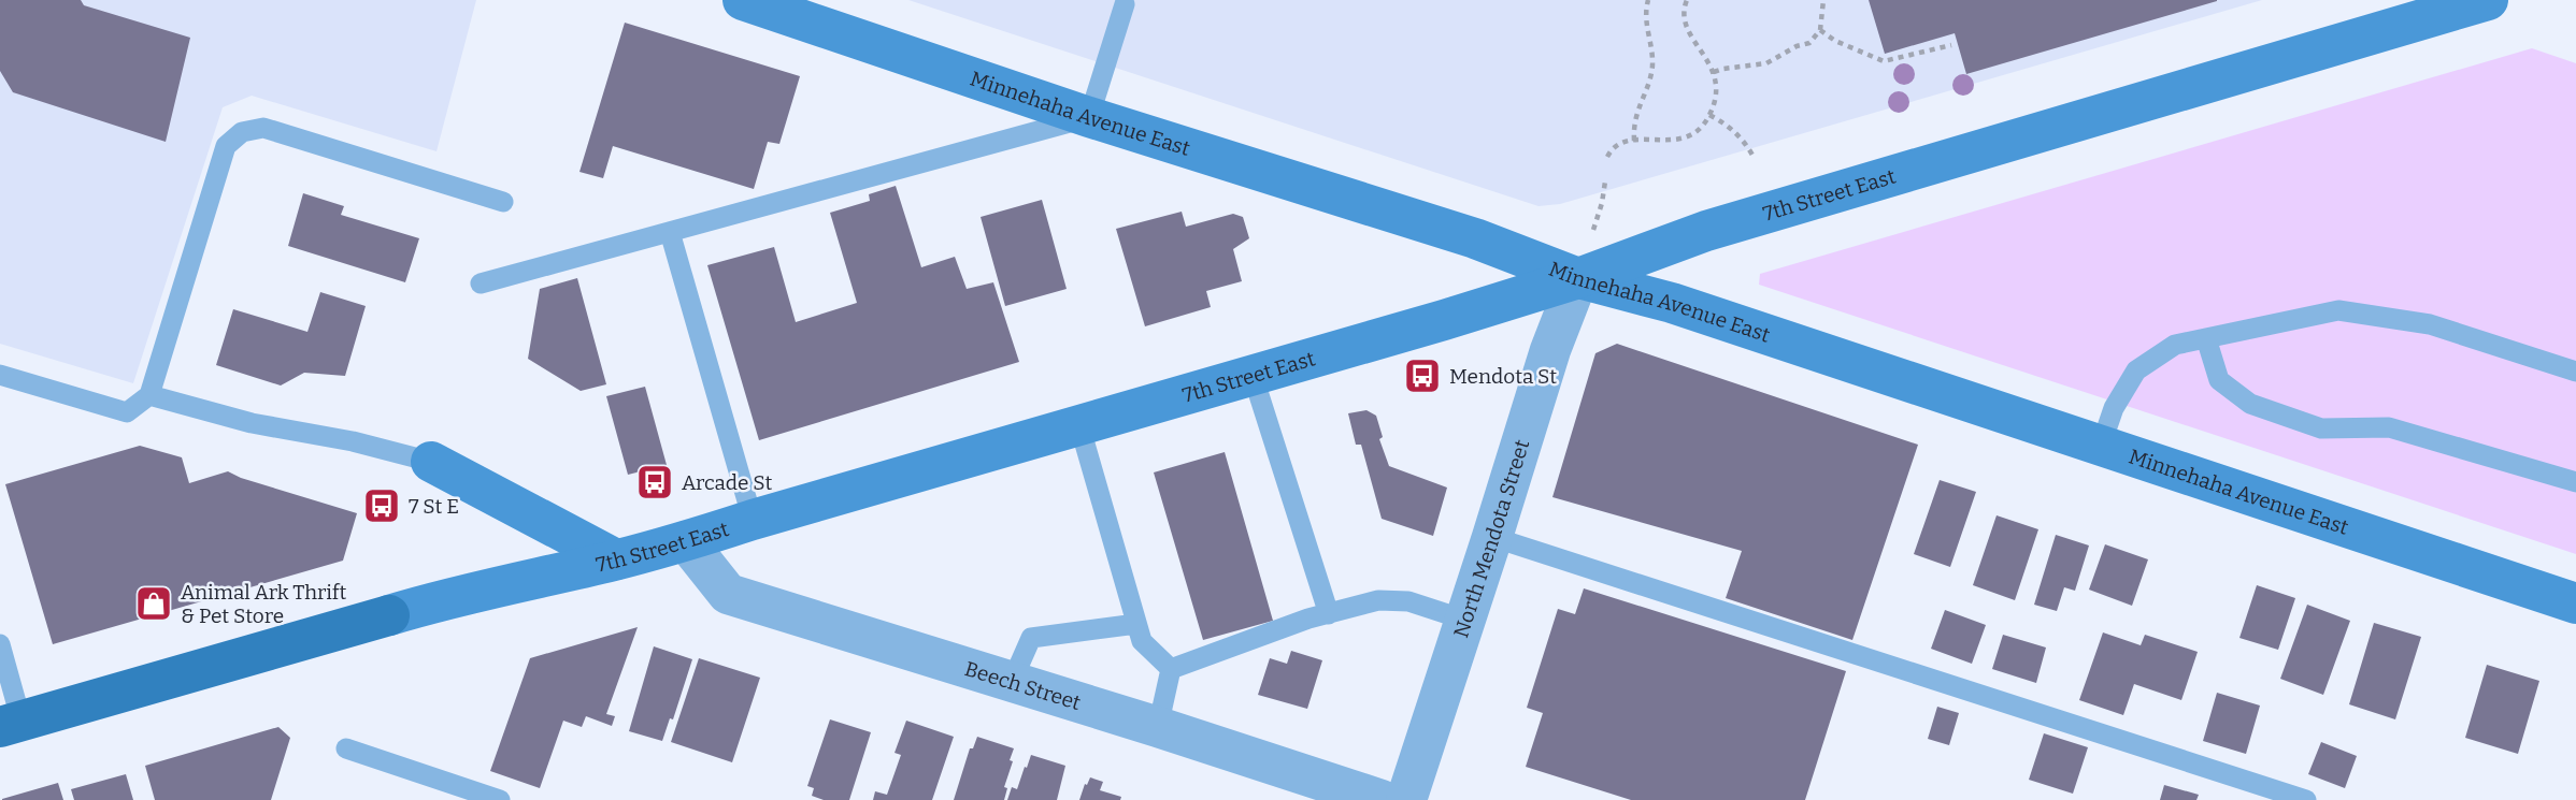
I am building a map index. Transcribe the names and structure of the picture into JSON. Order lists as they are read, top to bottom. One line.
{"streets":{"main road":["Minnehaha Avenue East","7th Street East"],"street":["North Mendota Street","Beech Street"]},"crossings":[["Minnehaha Avenue East","7th Street East"],["Minnehaha Avenue East","North Mendota Street"],["7th Street East","North Mendota Street"],["7th Street East","Beech Street"]],"places":{"bus stop":["Mendota St","Arcade St","7 St E"],"shop":["Animal Ark Thrift & Pet Store"]}}
